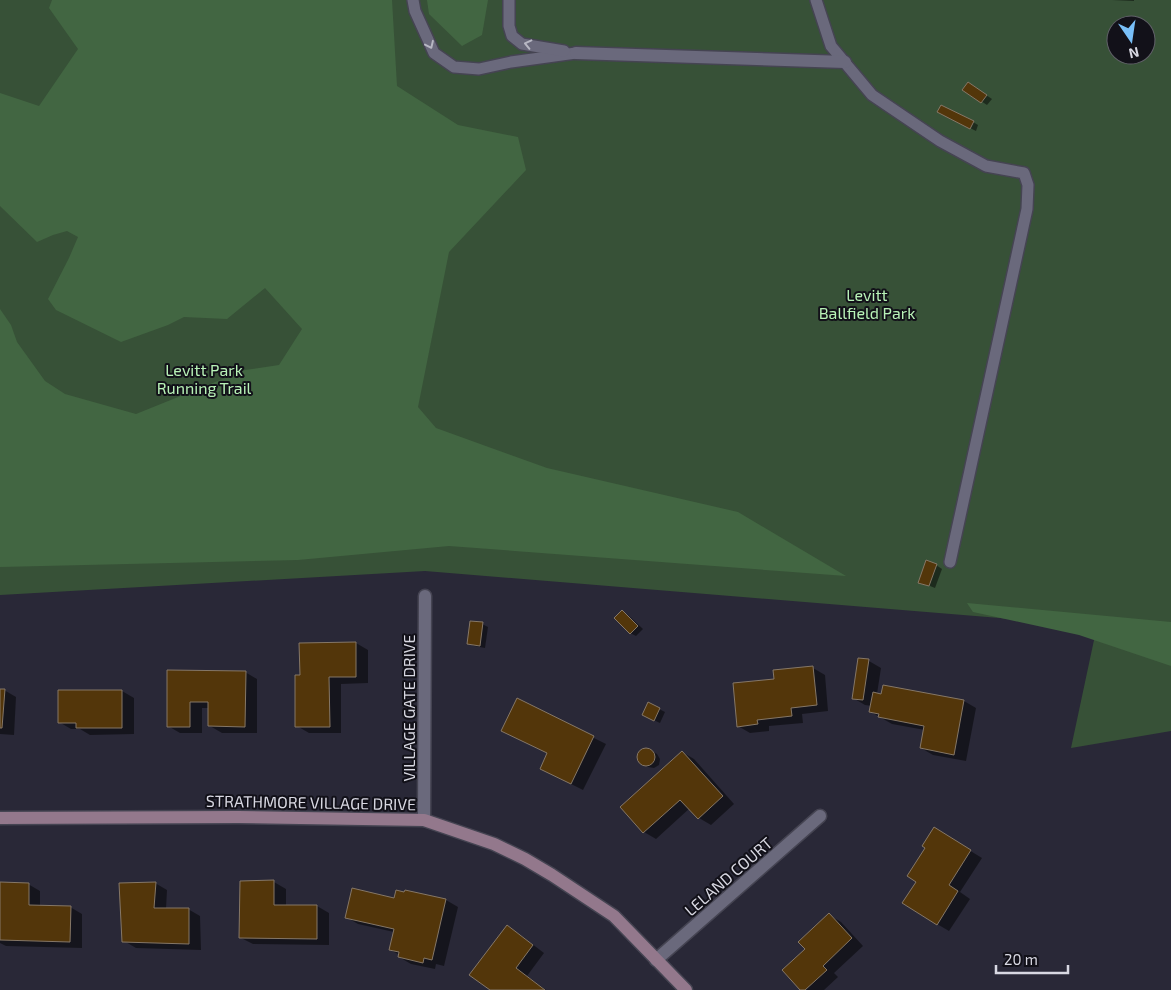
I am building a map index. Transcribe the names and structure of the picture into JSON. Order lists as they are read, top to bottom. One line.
{"streets":{"street":["VILLAGE GATE DRIVE","STRATHMORE VILLAGE DRIVE","LELAND COURT"]},"crossings":[["VILLAGE GATE DRIVE","STRATHMORE VILLAGE DRIVE"],["STRATHMORE VILLAGE DRIVE","LELAND COURT"]],"parks":["Levitt Ballfield Park","Levitt Park Running Trail"],"scale_bar":"20 m","north":"bottom"}
